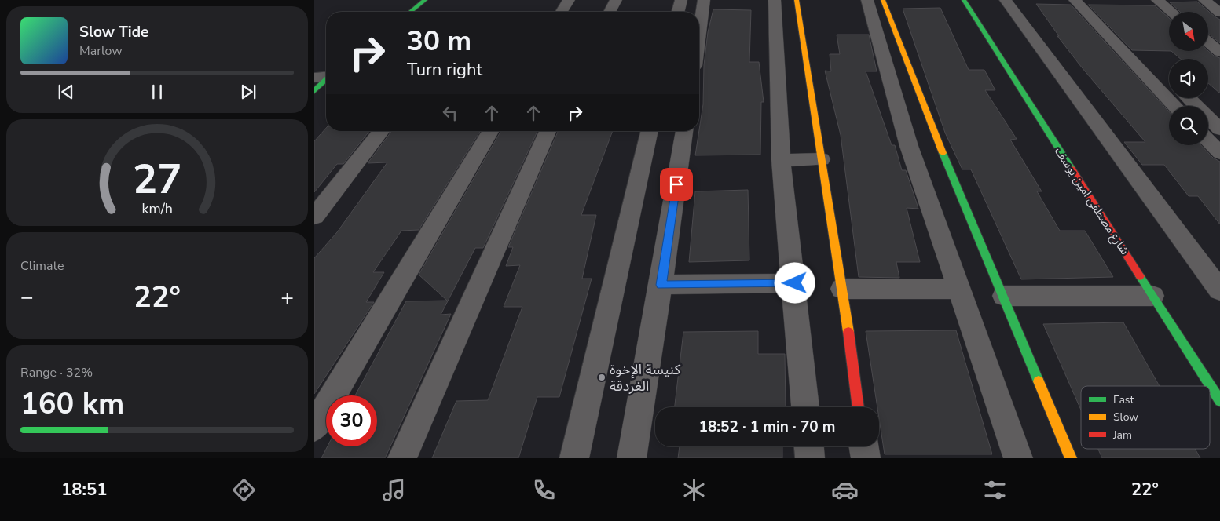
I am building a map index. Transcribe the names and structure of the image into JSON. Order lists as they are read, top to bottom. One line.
{"streets":{"street":["شارع مصطفى امين يوسف"]},"places":["كنيسة الإخوة الغردقة"],"legend":["Fast","Slow","Jam"],"north":"bottom right","page":{"turn":["30 m","Turn right"],"song":["Slow Tide","Marlow"],"tile":["Climate",["Range · 32%","160 km"]],"heat":["−","22°","+"],"limit":"30","trip":"18:52 · 1 min · 70 m","tabs":["18:51","22°"],"gauge":["27","km/h"]}}
